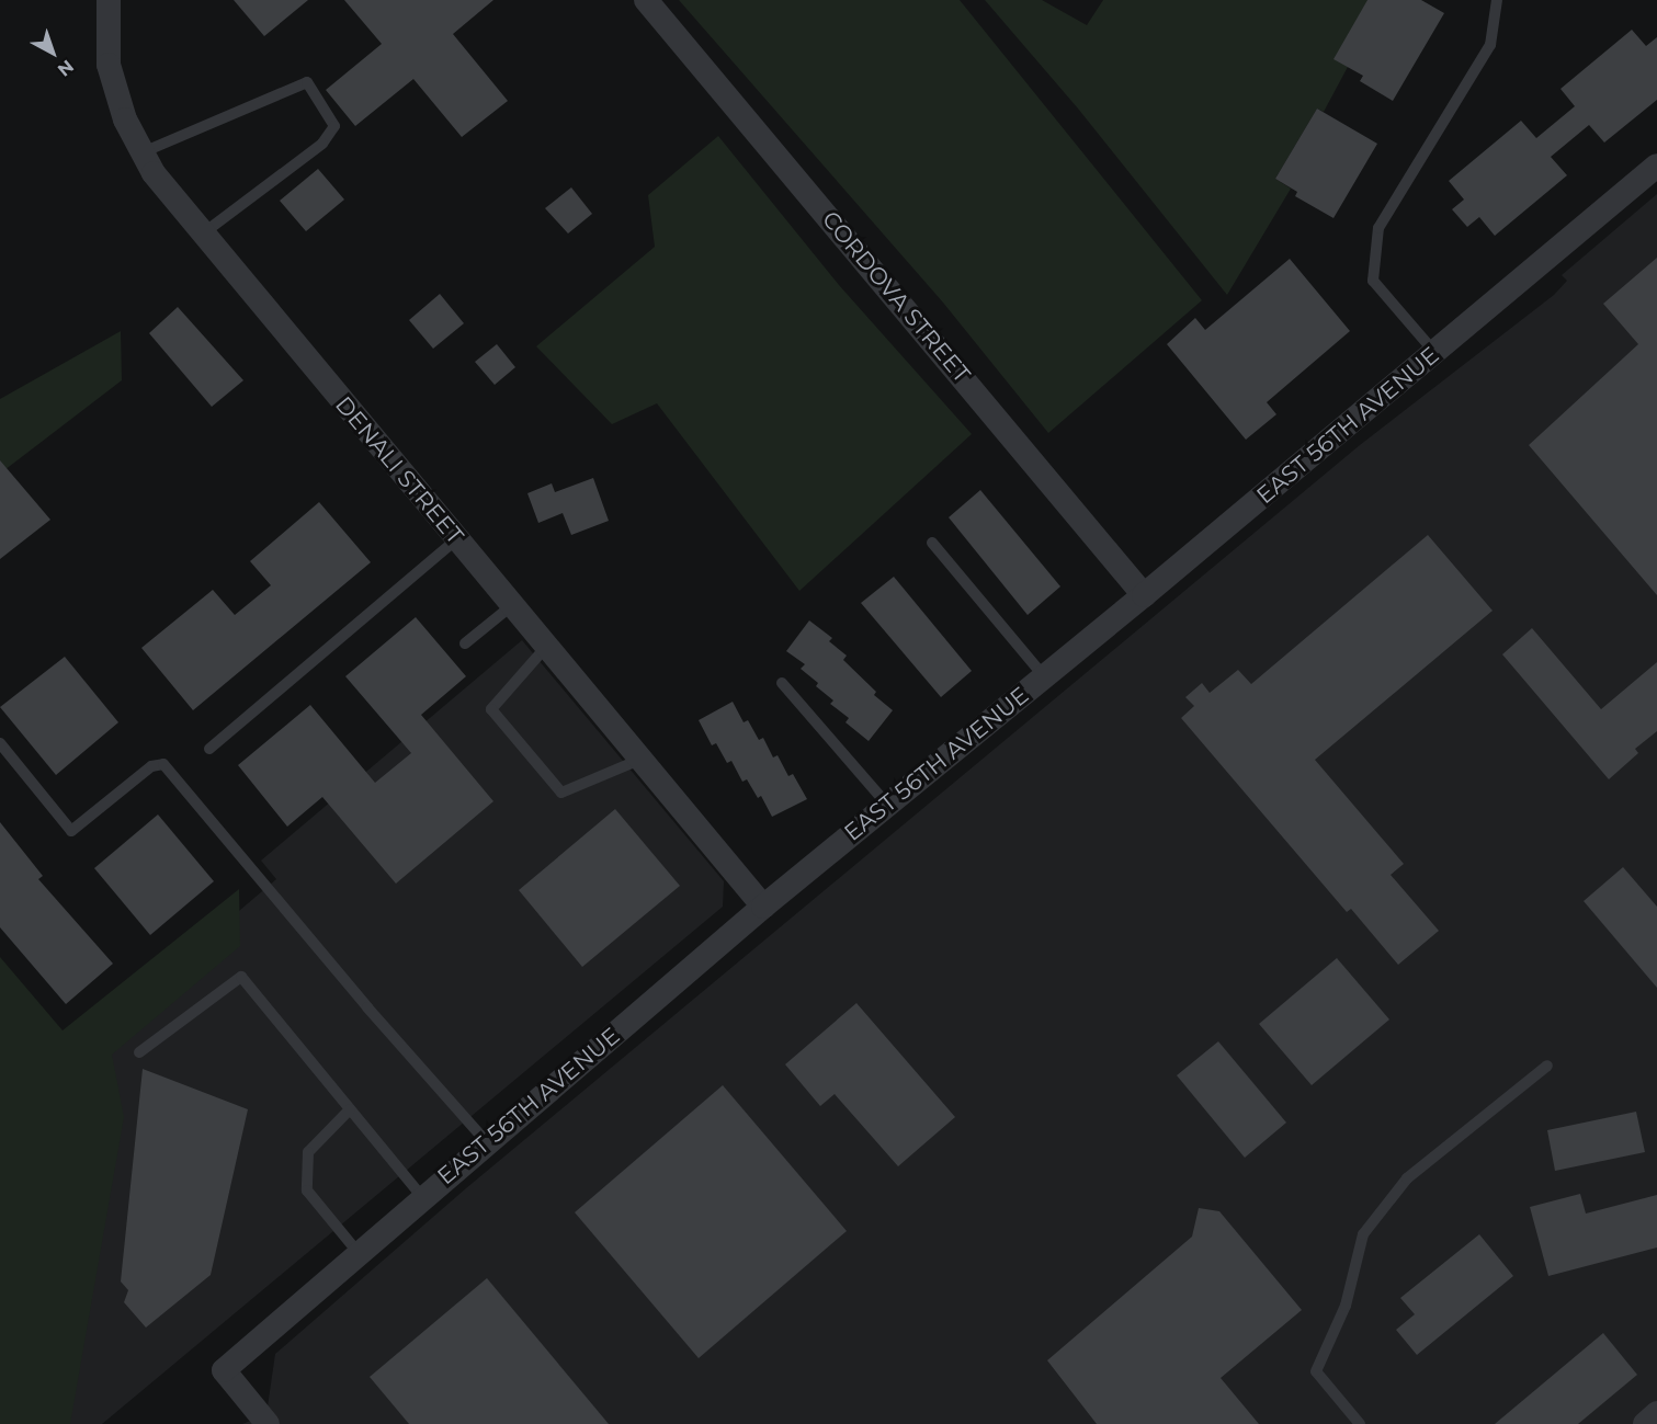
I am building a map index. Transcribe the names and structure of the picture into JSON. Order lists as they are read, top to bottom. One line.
{"streets":{"street":["CORDOVA STREET","EAST 56TH AVENUE","DENALI STREET"]},"crossings":[["CORDOVA STREET","EAST 56TH AVENUE"],["EAST 56TH AVENUE","DENALI STREET"]],"north":"bottom right"}
